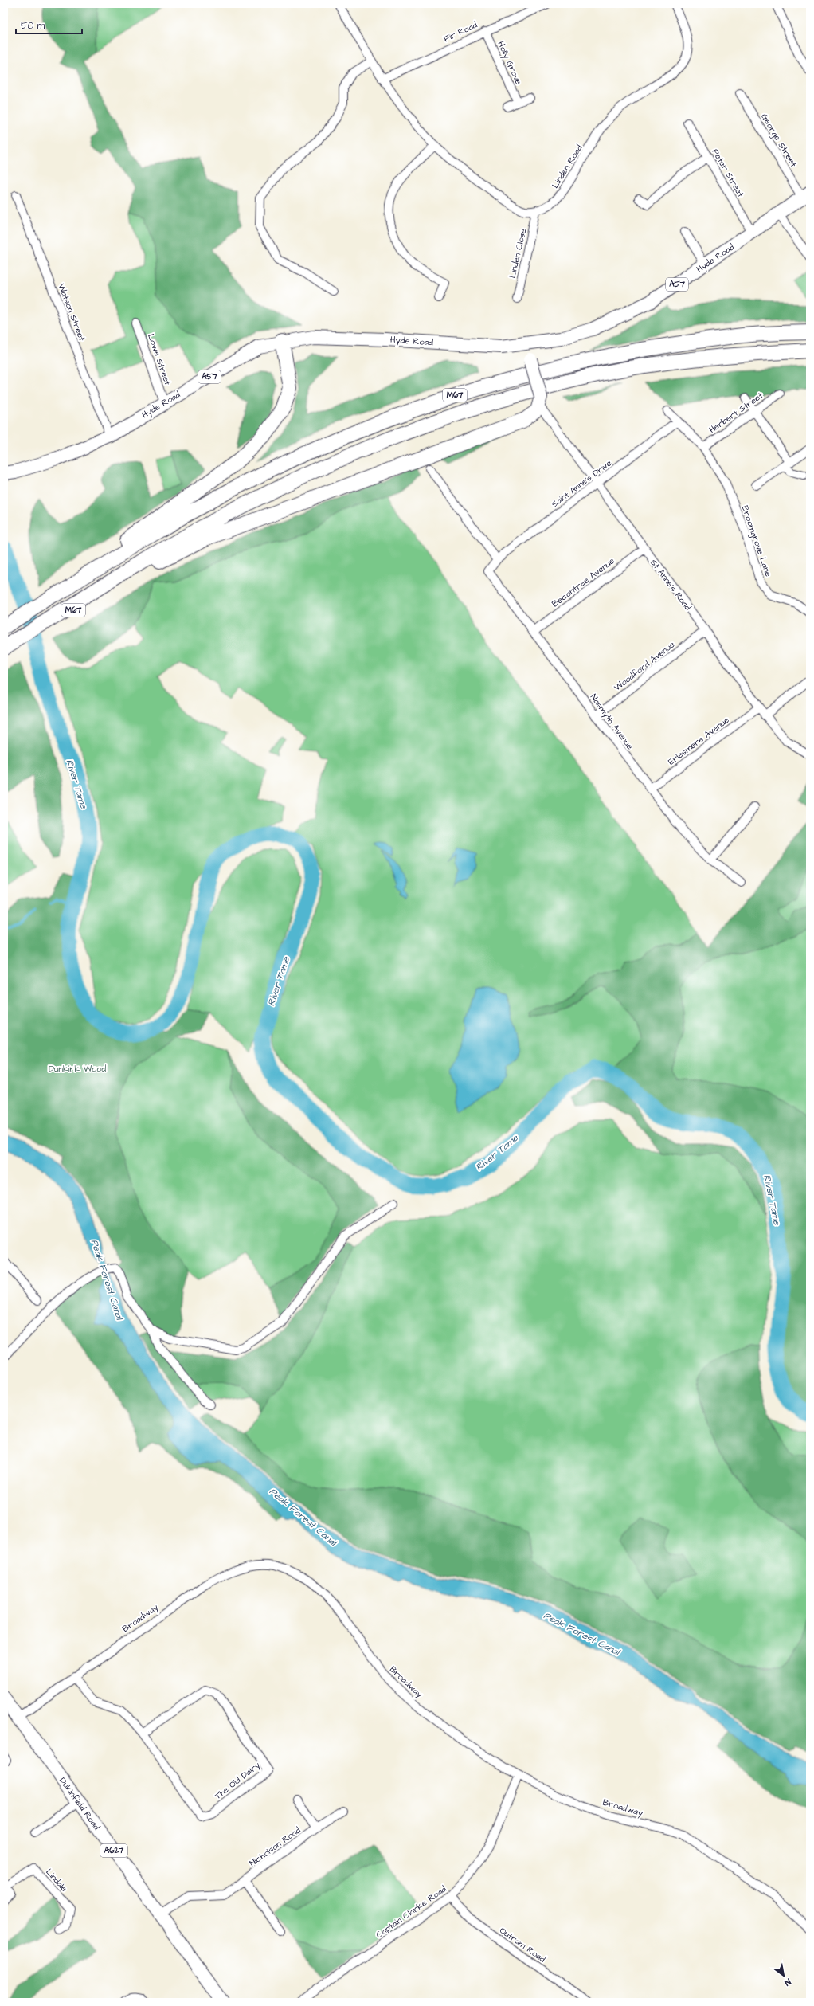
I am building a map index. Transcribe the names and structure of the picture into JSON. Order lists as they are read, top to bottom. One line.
{"streets":{"highway":["M67"],"main road":["Hyde Road","A57","St Anne's Road","Dukinfield Road","A627"],"street":["Fir Road","Holly Grove","George Street","Linden Road","Peter Street","Linden Close","Watson Street","Lowe Street","Herbert Street","Saint Anne's Drive","Broomgrove Lane","Becontree Avenue","Woodford Avenue","Nasmyth Avenue","Erlesmere Avenue","Broadway","The Old Dairy","Nicholson Road","Lindale","Captain Clarke Road","Outram Road"]},"crossings":[["Fir Road","Holly Grove"],["George Street","Hyde Road"],["Linden Road","Linden Close"],["Peter Street","Hyde Road"],["Hyde Road","Watson Street"],["Hyde Road","Lowe Street"],["Hyde Road","M67"],["Hyde Road","St Anne's Road"],["Herbert Street","Broomgrove Lane"],["Saint Anne's Drive","Broomgrove Lane"],["Saint Anne's Drive","St Anne's Road"],["Saint Anne's Drive","Nasmyth Avenue"],["Becontree Avenue","St Anne's Road"],["Becontree Avenue","Nasmyth Avenue"],["St Anne's Road","Woodford Avenue"],["St Anne's Road","Erlesmere Avenue"],["Woodford Avenue","Nasmyth Avenue"],["Nasmyth Avenue","Erlesmere Avenue"],["Broadway","The Old Dairy"],["Broadway","Dukinfield Road"],["Broadway","Captain Clarke Road"],["Dukinfield Road","Nicholson Road"],["Captain Clarke Road","Outram Road"]],"water":["River Tame","Peak Forest Canal"],"parks":["Dunkirk Wood"],"scale_bar":"50 m","north":"bottom right"}
